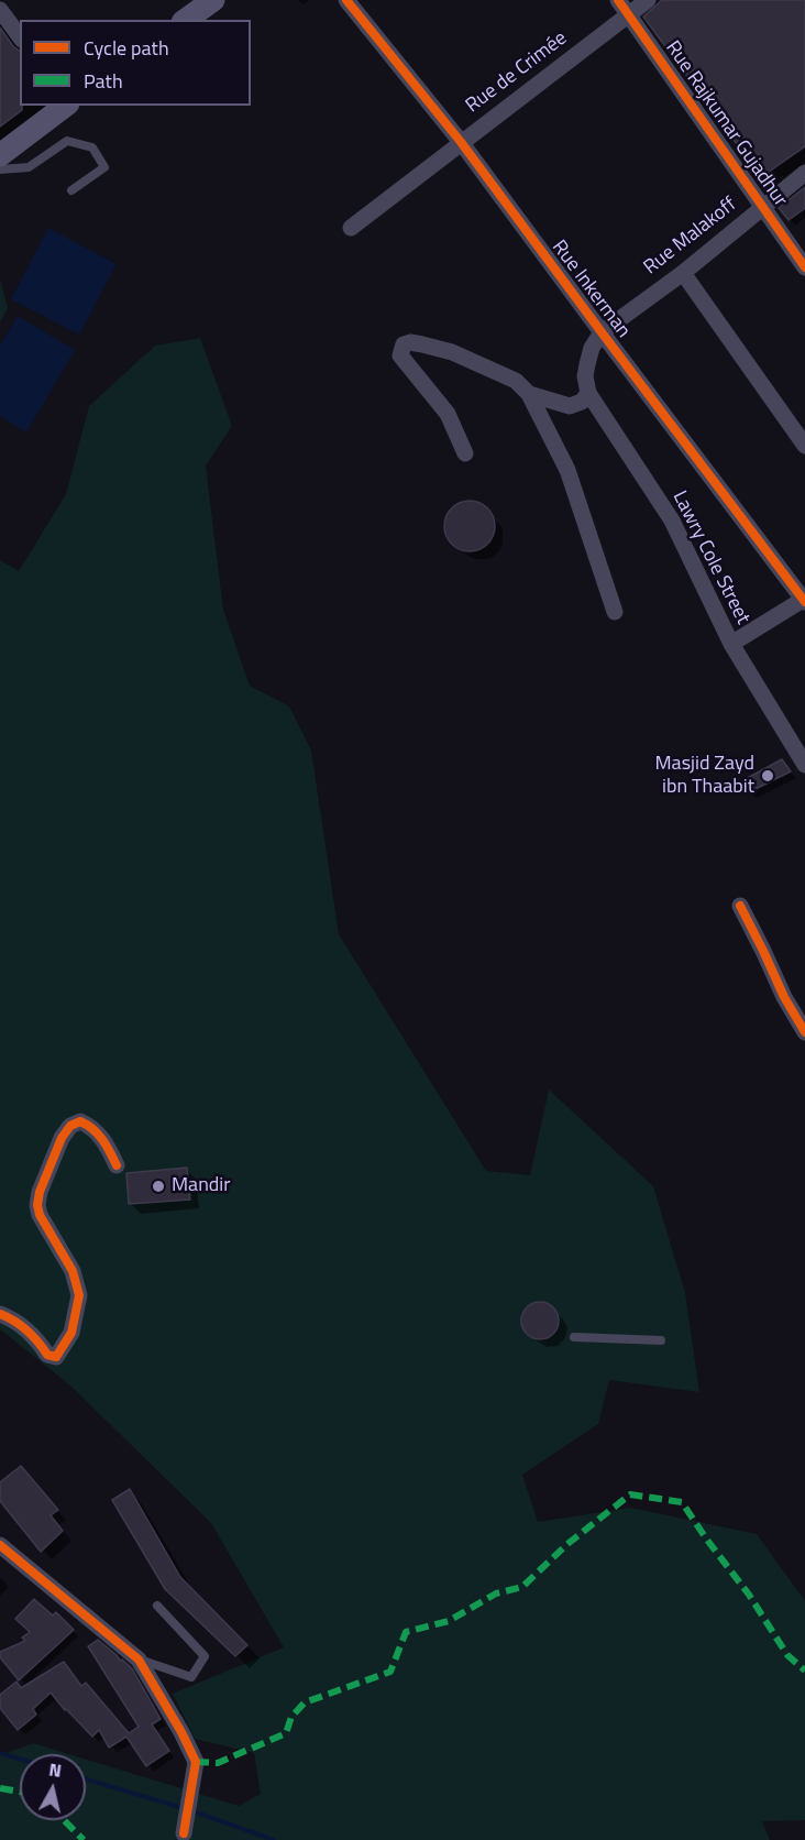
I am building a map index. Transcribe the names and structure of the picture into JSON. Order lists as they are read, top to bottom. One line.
{"streets":{"street":["Rue de Crimée","Rue Rajkumar Gujadhur","Rue Malakoff","Rue Inkerman","Lawry Cole Street"]},"crossings":[["Rue de Crimée","Rue Rajkumar Gujadhur"],["Rue de Crimée","Rue Inkerman"],["Rue Rajkumar Gujadhur","Rue Malakoff"],["Rue Malakoff","Rue Inkerman"]],"places":["Masjid Zayd ibn Thaabit","Mandir"],"legend":["Cycle path","Path"],"north":"top"}
